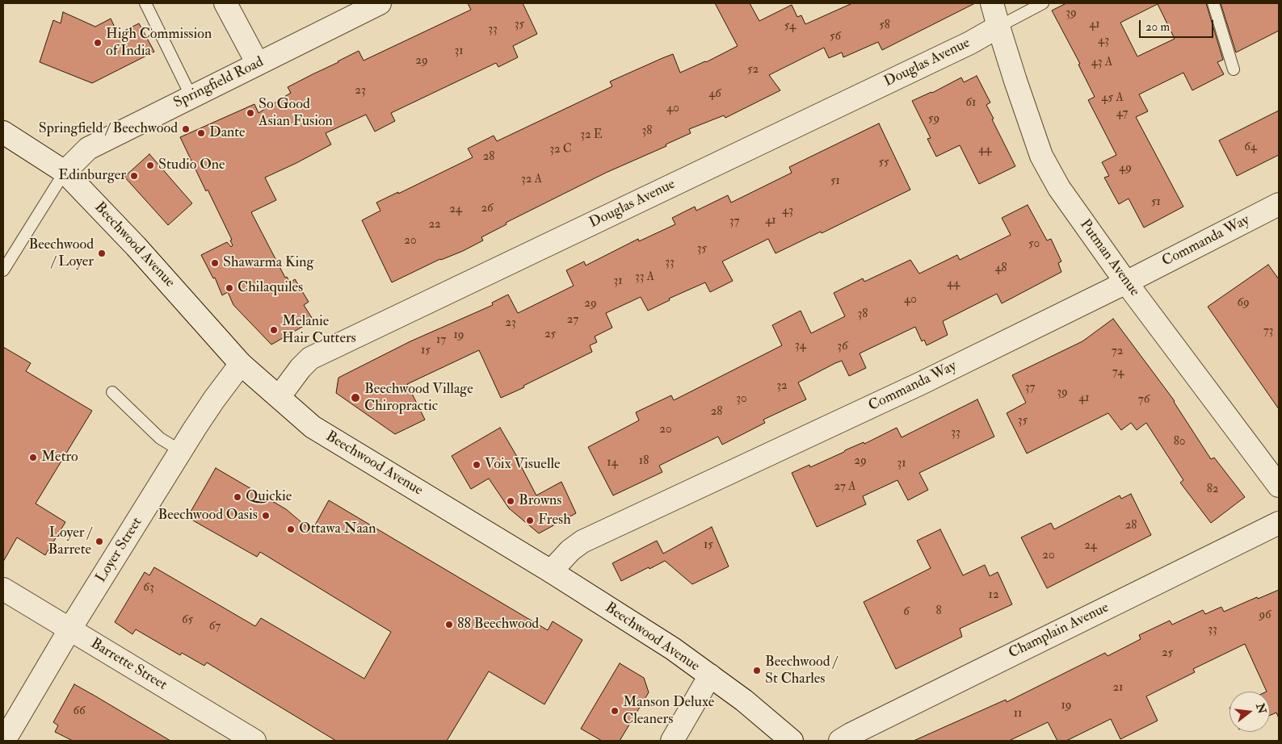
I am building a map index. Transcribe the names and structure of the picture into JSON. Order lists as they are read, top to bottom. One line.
{"streets":{"street":["Douglas Avenue","Springfield Road","Commanda Way","Beechwood Avenue","Putman Avenue","Loyer Street","Champlain Avenue","Barrette Street"]},"crossings":[["Douglas Avenue","Beechwood Avenue"],["Douglas Avenue","Putman Avenue"],["Springfield Road","Beechwood Avenue"],["Commanda Way","Beechwood Avenue"],["Commanda Way","Putman Avenue"],["Beechwood Avenue","Loyer Street"],["Loyer Street","Barrette Street"]],"places":["High Commission of India","So Good Asian Fusion","Springfield / Beechwood","Dante","Studio One","Edinburger","Beechwood / Loyer","Shawarma King","Chilaquiles","Melanie Hair Cutters","Beechwood Village Chiropractic","Metro","Voix Visuelle","Quickie","Browns","Beechwood Oasis","Fresh","Ottawa Naan","Loyer / Barrete","88 Beechwood","Beechwood / St Charles","Manson Deluxe Cleaners"],"house_numbers":["39","35","41","58","54","33","56","43","31","29","43 A","52","23","46","45 A","61","40","47","59","38","32 E","64","32 C","44","28","55","49","32 A","51","51","26","24","43","41","37","22","20","50","35","33","48","33 A","31","44","40","69","29","38","27","23","73","25","19","17","34","36","15","72","74","32","37","39","41","30","76","28","35","20","33","80","18","29","14","31","27 A","82","28","15","24","20","63","12","8","6","96","65","67","33","25","21","19","66","11"],"scale_bar":"20 m","north":"right"}
